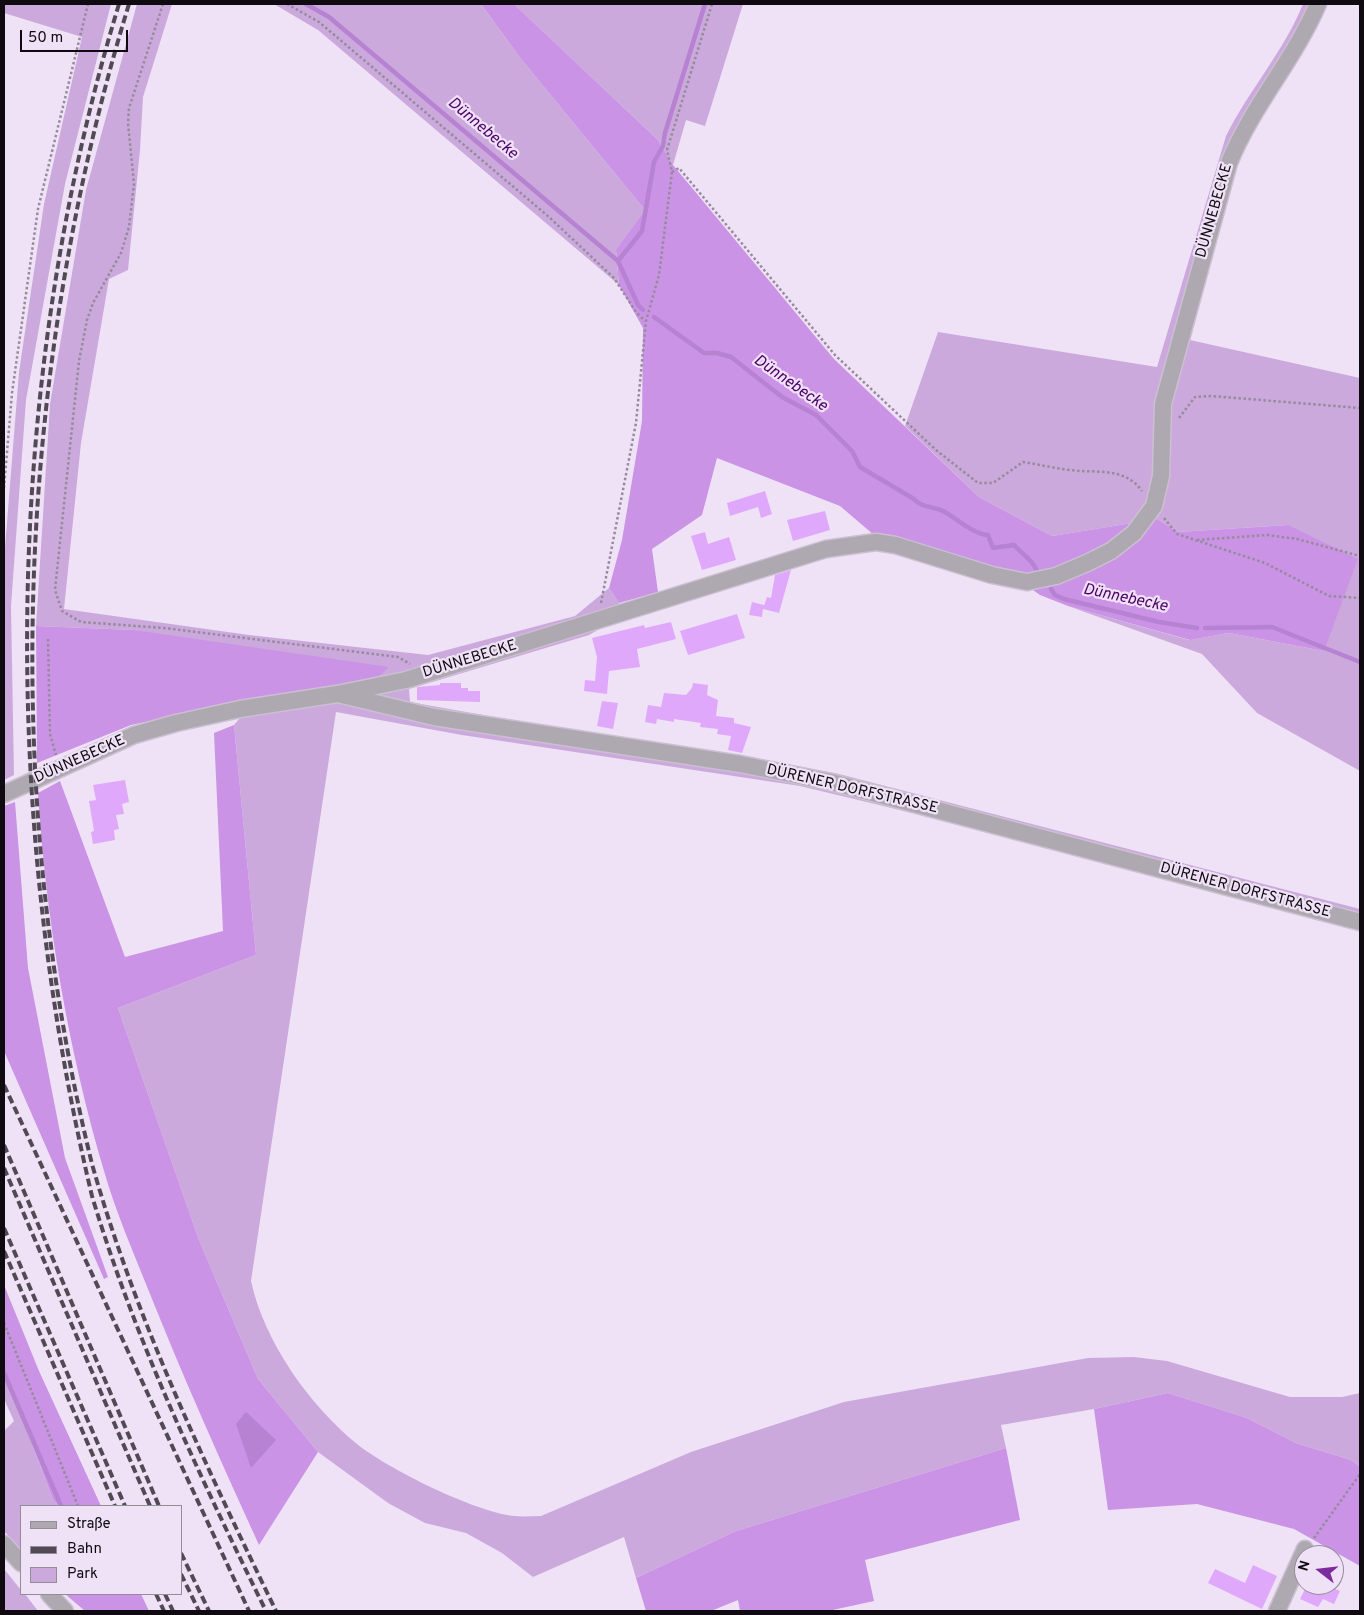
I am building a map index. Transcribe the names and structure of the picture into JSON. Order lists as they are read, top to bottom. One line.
{"streets":{"street":["DÜNNEBECKE","DÜRENER DORFSTRASSE"]},"crossings":[["DÜNNEBECKE","DÜRENER DORFSTRASSE"]],"water":["Dünnebecke"],"legend":["Straße","Bahn","Park"],"scale_bar":"50 m","north":"left"}
